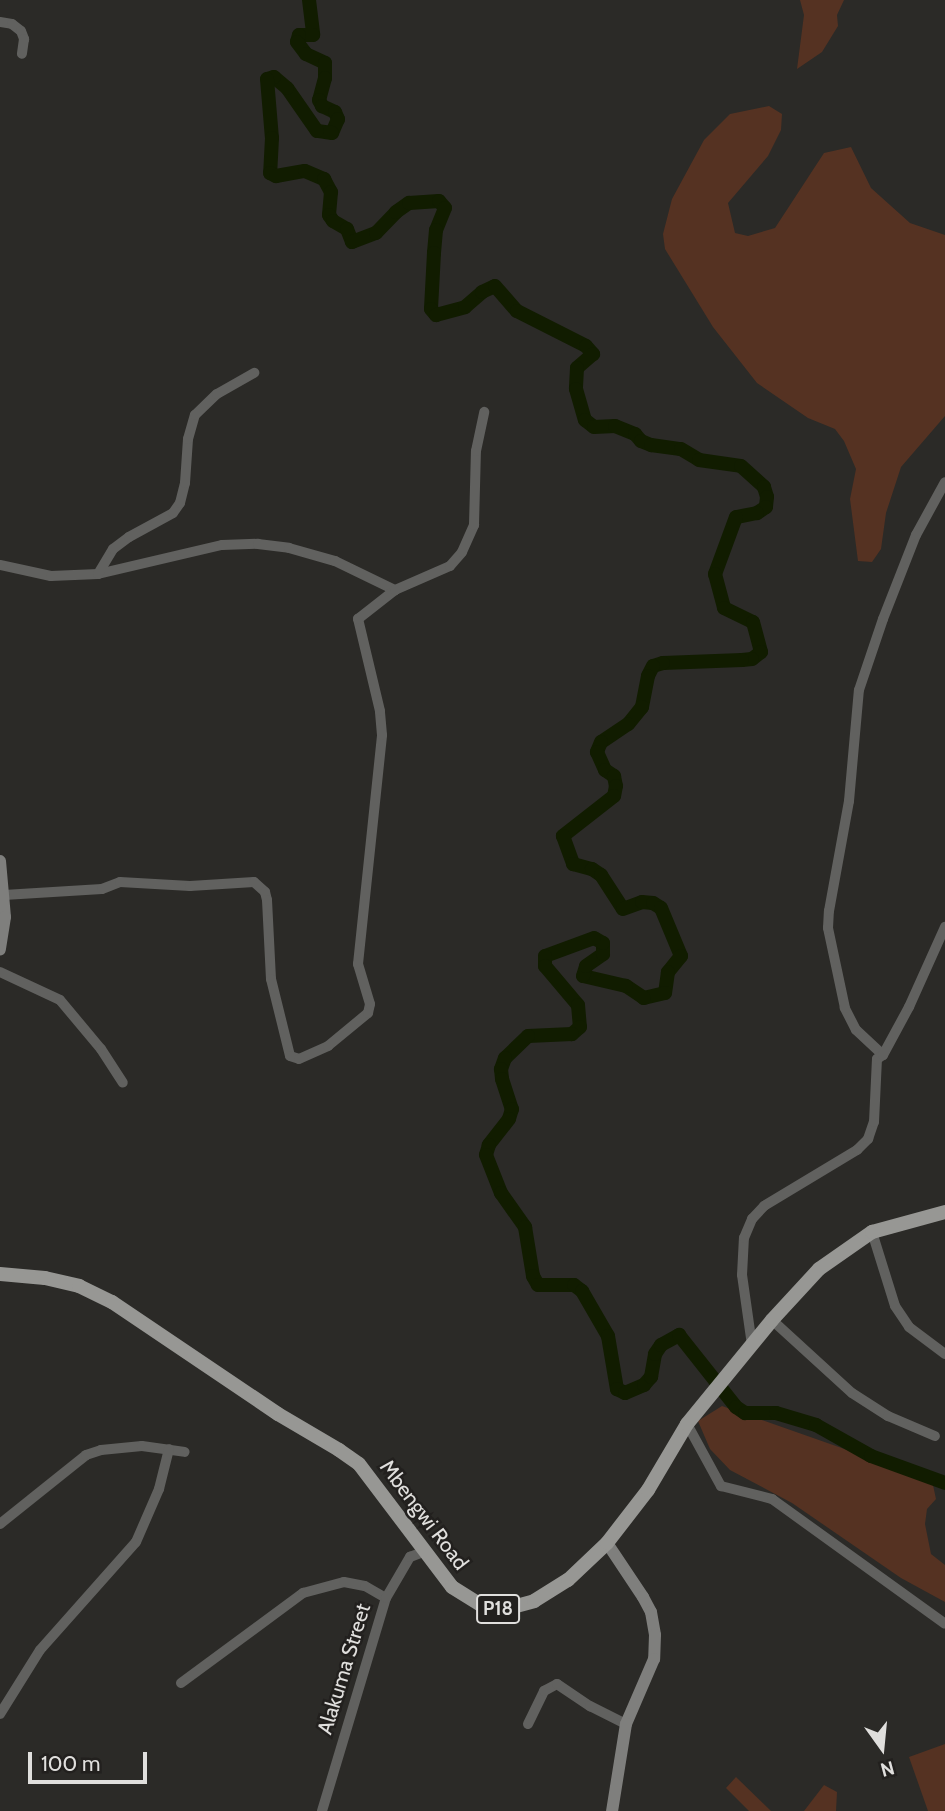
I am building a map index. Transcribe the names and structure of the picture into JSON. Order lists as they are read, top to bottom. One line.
{"streets":{"main road":["Mbengwi Road","P18"],"street":["Alakuma Street"]},"crossings":[["Mbengwi Road","Alakuma Street"]],"scale_bar":"100 m","north":"bottom"}
